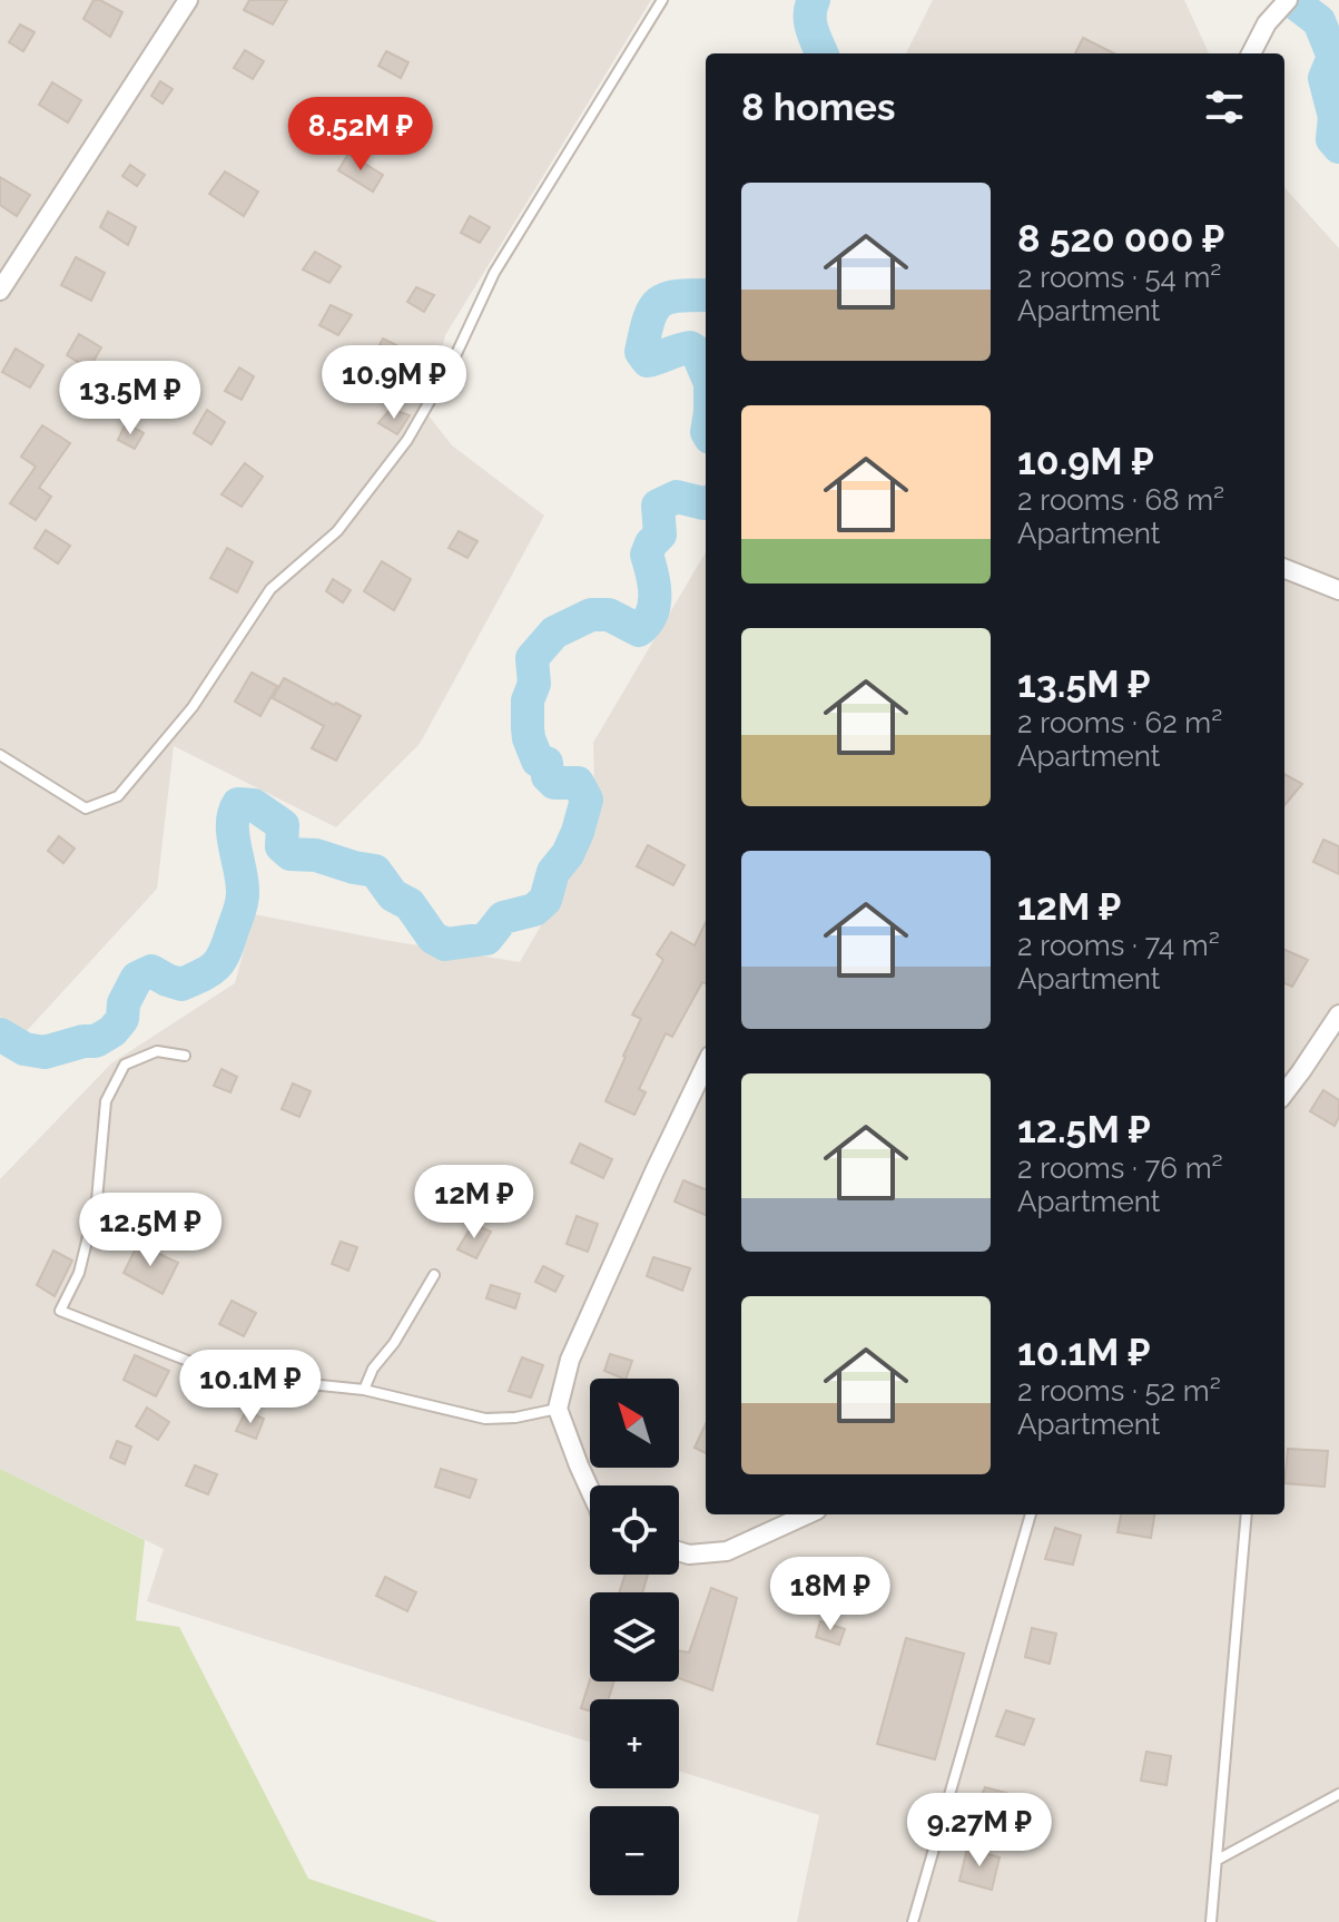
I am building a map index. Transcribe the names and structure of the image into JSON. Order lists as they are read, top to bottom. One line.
{"north":"top left","page":{"heading":"8 homes","price":["8.52M ₽","10.9M ₽","13.5M ₽","12M ₽","12.5M ₽","10.1M ₽","18M ₽","9.27M ₽"],"list":[{"name":"8 520 000 ₽","note":"2 rooms · 54 m² · Apartment"},{"name":"10.9M ₽","note":"2 rooms · 68 m² · Apartment"},{"name":"13.5M ₽","note":"2 rooms · 62 m² · Apartment"},{"name":"12M ₽","note":"2 rooms · 74 m² · Apartment"},{"name":"12.5M ₽","note":"2 rooms · 76 m² · Apartment"},{"name":"10.1M ₽","note":"2 rooms · 52 m² · Apartment"}],"map_buttons":["+","−"]}}
